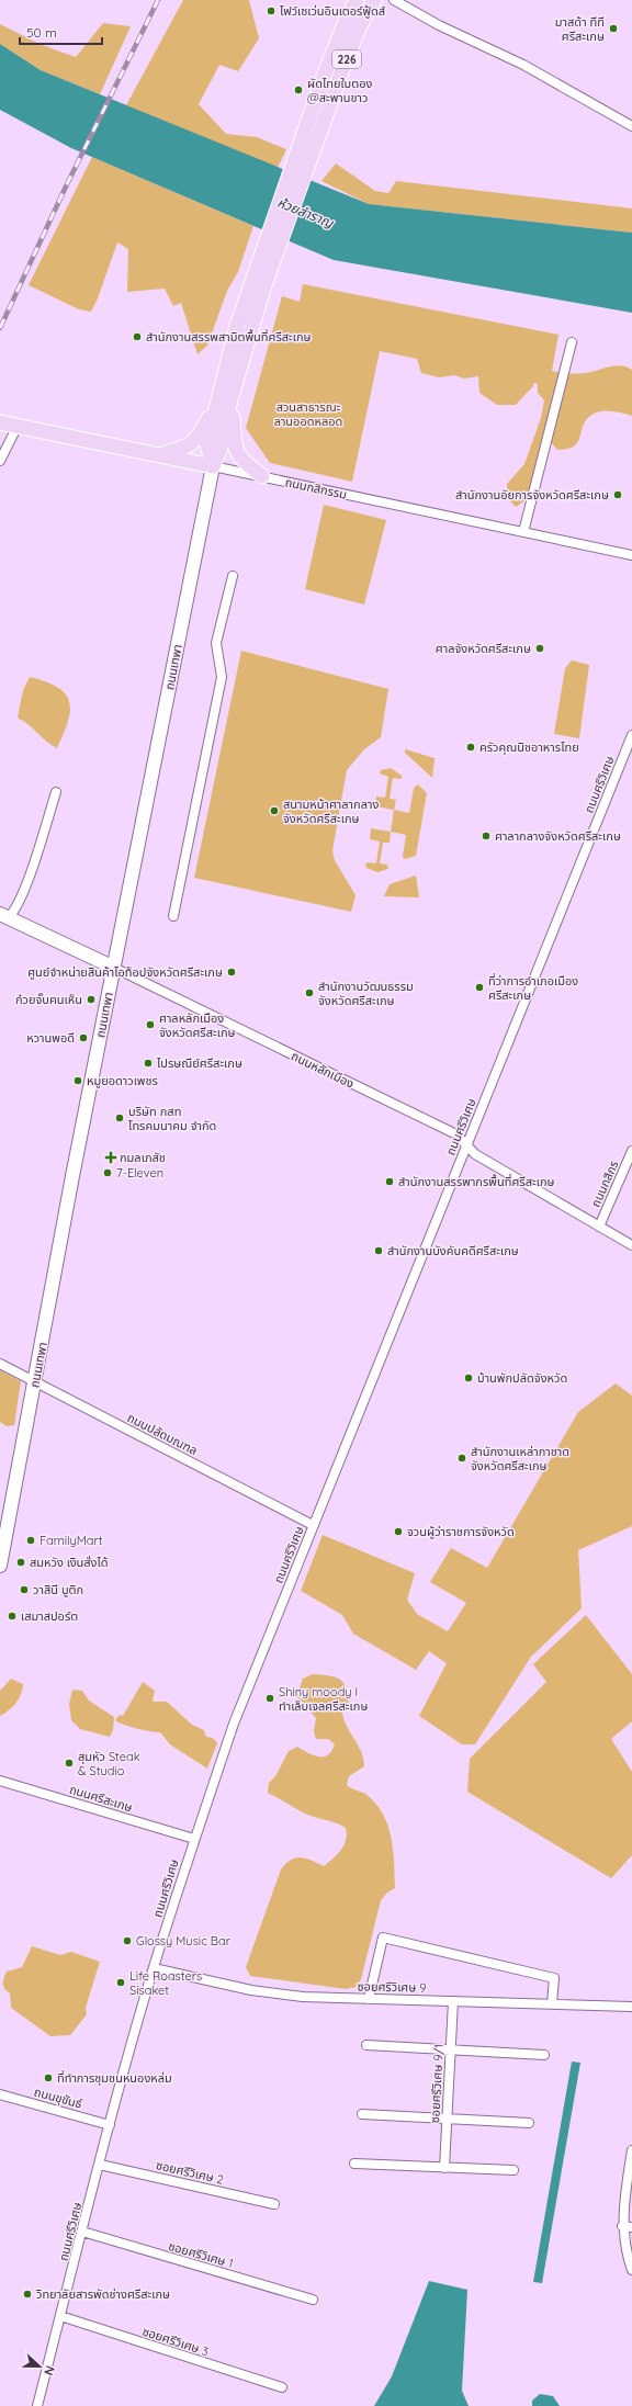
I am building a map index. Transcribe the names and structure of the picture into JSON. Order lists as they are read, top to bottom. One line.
{"streets":{"main road":["226","ถนนกสิกรรม","ถนนเทพา","ถนนหลักเมือง"],"street":["ถนนศรีวิเศษ","ถนนกสิกร","ถนนปลัดมณฑล","ถนนศรีสะเกษ","ซอยศรีวิเศษ 9","ซอยศรีวิเศษ 9/1","ถนนขุขันธ์","ซอยศรีวิเศษ 2","ซอยศรีวิเศษ 1","ซอยศรีวิเศษ 3"]},"crossings":[["ถนนกสิกรรม","ถนนเทพา"],["ถนนเทพา","ถนนหลักเมือง"],["ถนนเทพา","ถนนปลัดมณฑล"],["ถนนศรีวิเศษ","ถนนหลักเมือง"],["ถนนศรีวิเศษ","ถนนปลัดมณฑล"],["ถนนศรีวิเศษ","ถนนศรีสะเกษ"],["ถนนศรีวิเศษ","ซอยศรีวิเศษ 9"],["ถนนศรีวิเศษ","ถนนขุขันธ์"],["ถนนศรีวิเศษ","ซอยศรีวิเศษ 2"],["ถนนศรีวิเศษ","ซอยศรีวิเศษ 1"],["ถนนศรีวิเศษ","ซอยศรีวิเศษ 3"],["ถนนหลักเมือง","ถนนกสิกร"],["ซอยศรีวิเศษ 9","ซอยศรีวิเศษ 9/1"]],"water":["ห้วยสำราญ"],"parks":["สวนสาธารณะ ลานออดหลอด"],"places":{"other":["โฟว์เซเว่นอินเตอร์ฟู้ดส์","มาสด้า ทีที ศรีสะเกษ","ผัดไทยใบตอง @สะพานขาว","สำนักงานสรรพสามิตพื้นที่ศรีสะเกษ","สำนักงานอัยการจังหวัดศรีสะเกษ","ศาลจังหวัดศรีสะเกษ","ครัวคุณนิชอาหารไทย","สนามหน้าศาลากลาง จังหวัดศรีสะเกษ","ศาลากลางจังหวัดศรีสะเกษ","ศูนย์จำหน่ายสินค้าโอท็อปจังหวัดศรีสะเกษ","ที่ว่าการอำเภอเมือง ศรีสะเกษ","สำนักงานวัฒนธรรม จังหวัดศรีสะเกษ","ก๋วยจั๊บฅนเห็น","ศาลหลักเมือง จังหวัดศรีสะเกษ","หวานพอดี","ไปรษณีย์ศรีสะเกษ","หมูยอดาวเพชร","บริษัท กสท โทรคมนาคม จำกัด","7-Eleven","สำนักงานสรรพากรพื้นที่ศรีสะเกษ","สำนักงานบังคับคดีศรีสะเกษ","บ้านพักปลัดจังหวัด","สำนักงานเหล่ากาชาด จังหวัดศรีสะเกษ","จวนผู้ว่าราชการจังหวัด","FamilyMart","สมหวัง เงินสั่งได้","วาสินี บูติก","เสมาสปอร์ต","Shiny moody l ทำเล็บเจลศรีสะเกษ","สุมหัว Steak & Studio","Glossy Music Bar","Life Roasters Sisaket","ที่ทำการชุมชนหนองหล่ม","วิทยาลัยสารพัดช่างศรีสะเกษ"],"health":["กมลเภสัช"]},"scale_bar":"50 m","north":"right"}
